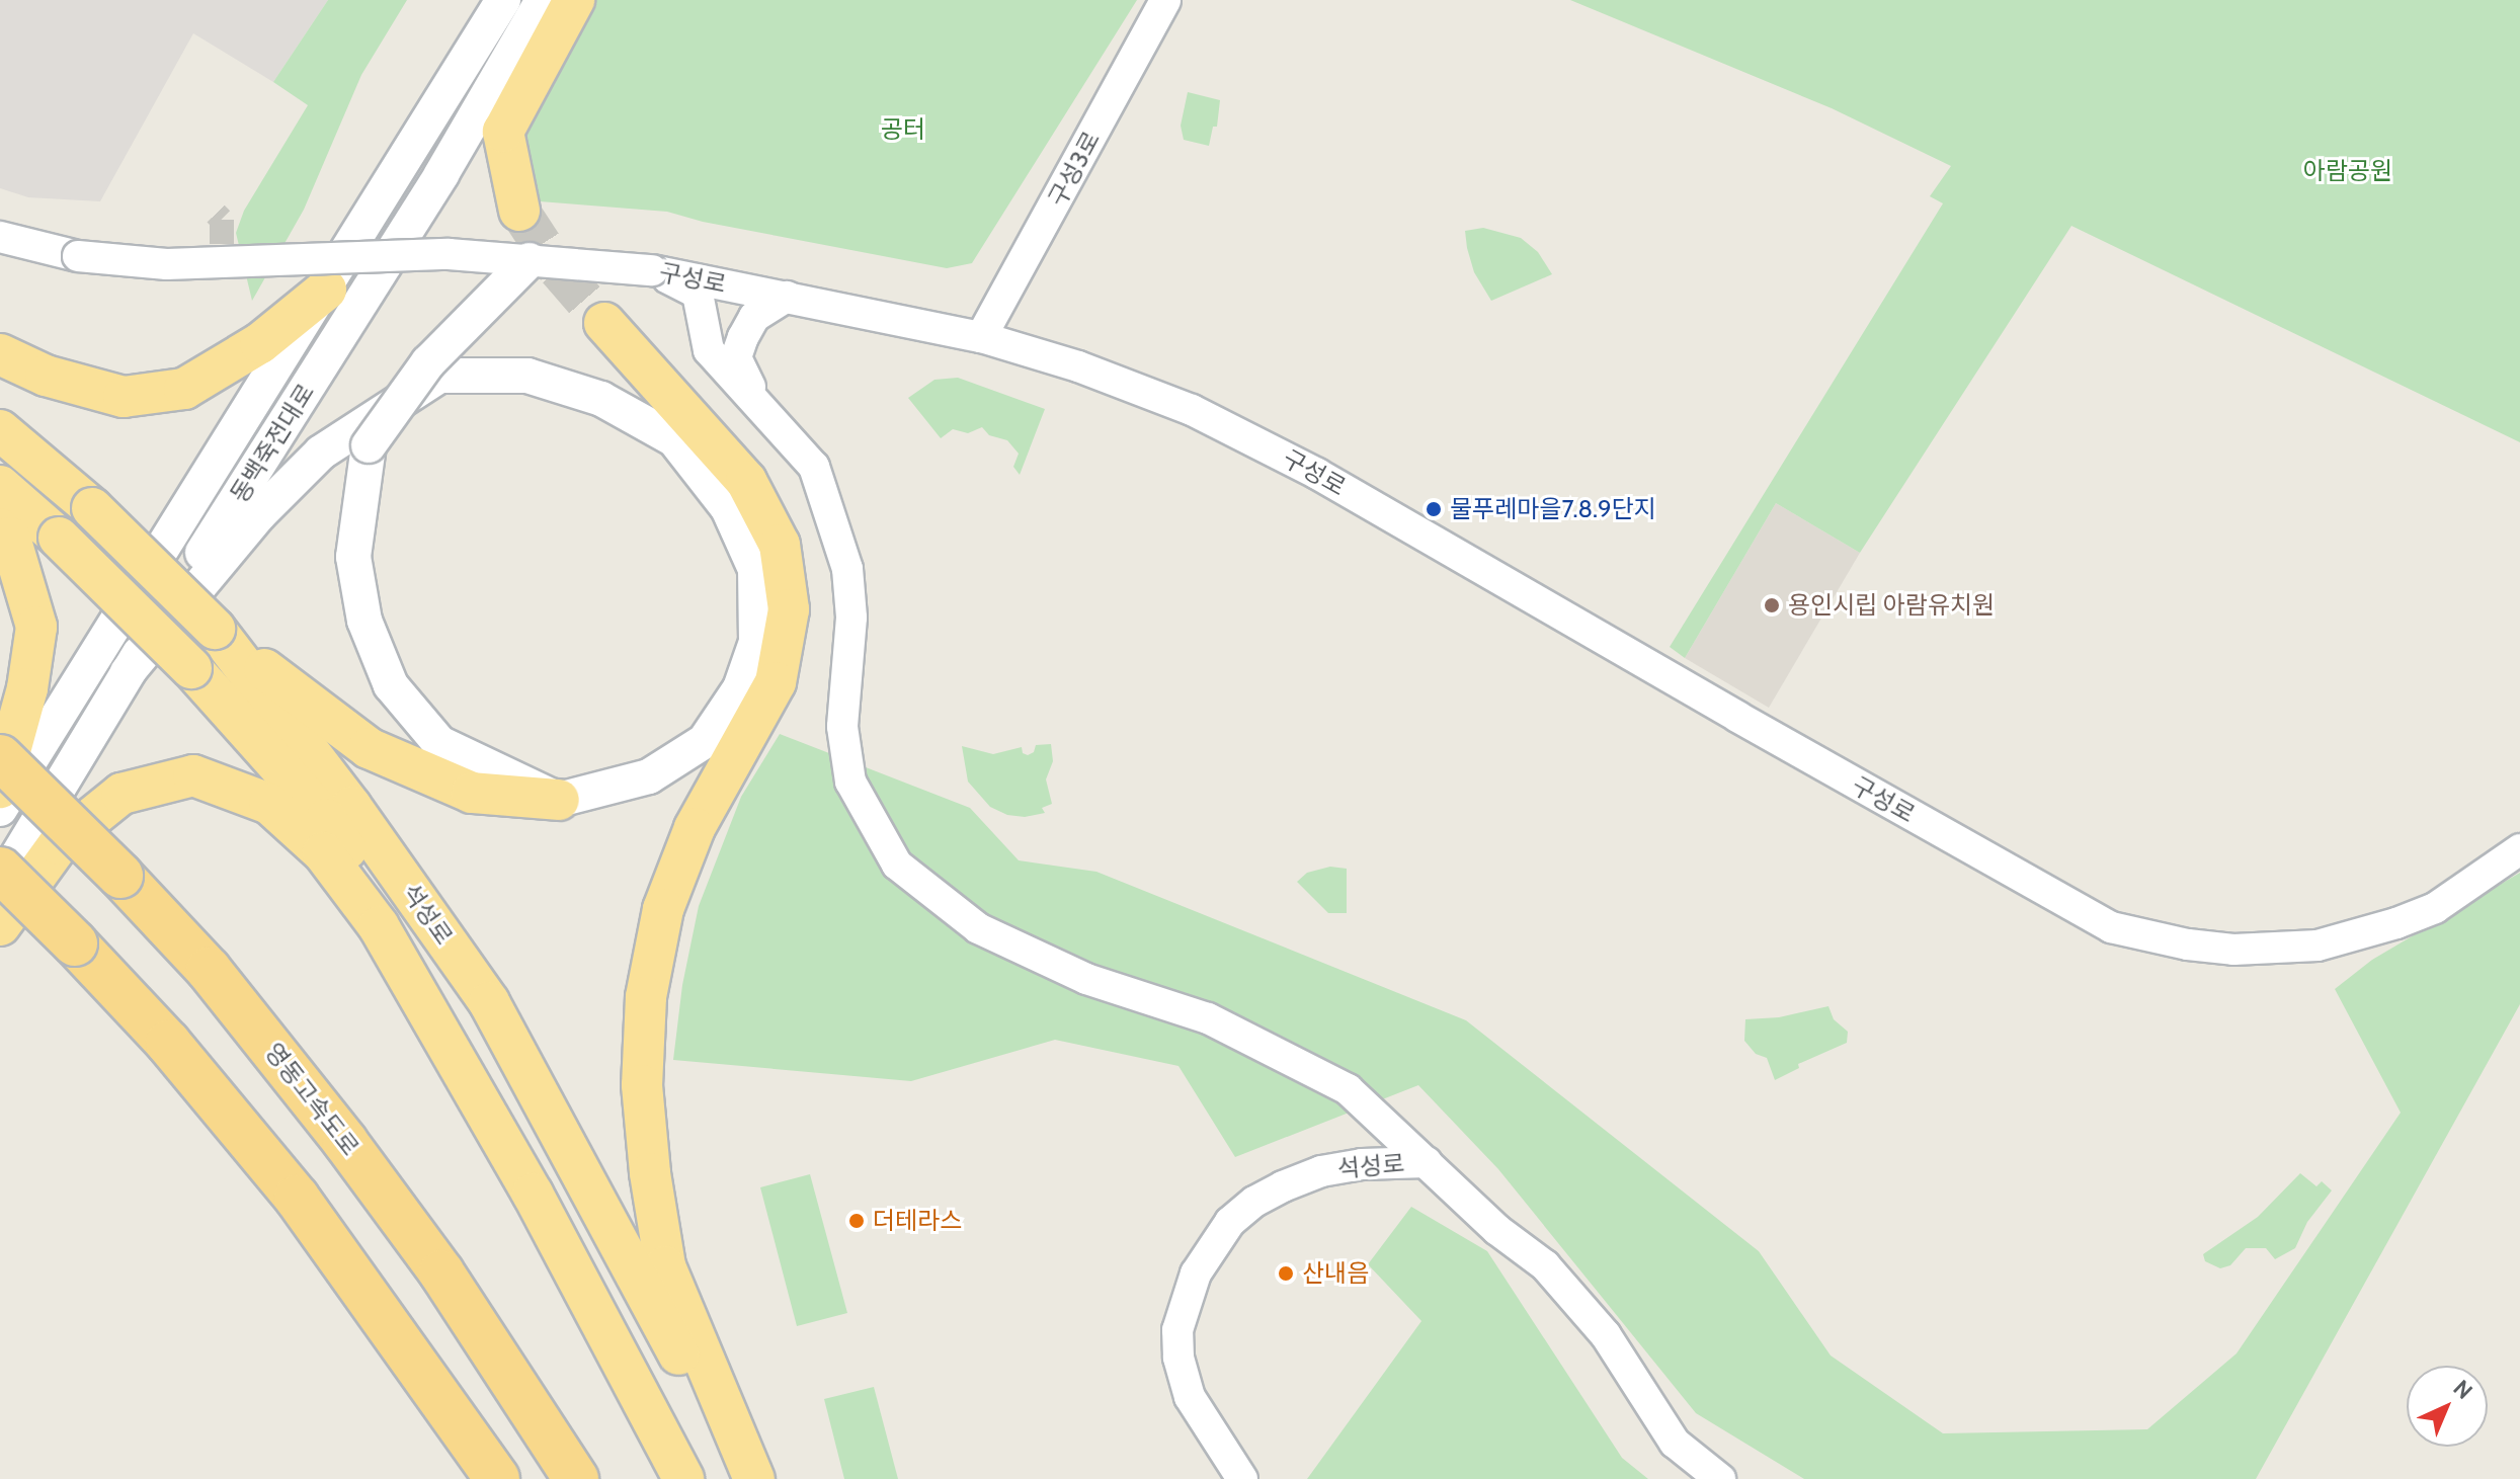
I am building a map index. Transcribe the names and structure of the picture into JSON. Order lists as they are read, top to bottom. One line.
{"streets":{"highway":["석성로","영동고속도로"],"main road":["동백죽전대로"],"street":["구성3로","구성로"]},"crossings":[["구성3로","구성로"]],"parks":["공터","아람공원"],"places":["물푸레마을7.8.9단지","용인시립 아람유치원","더테라스","산내음"],"north":"top right"}
